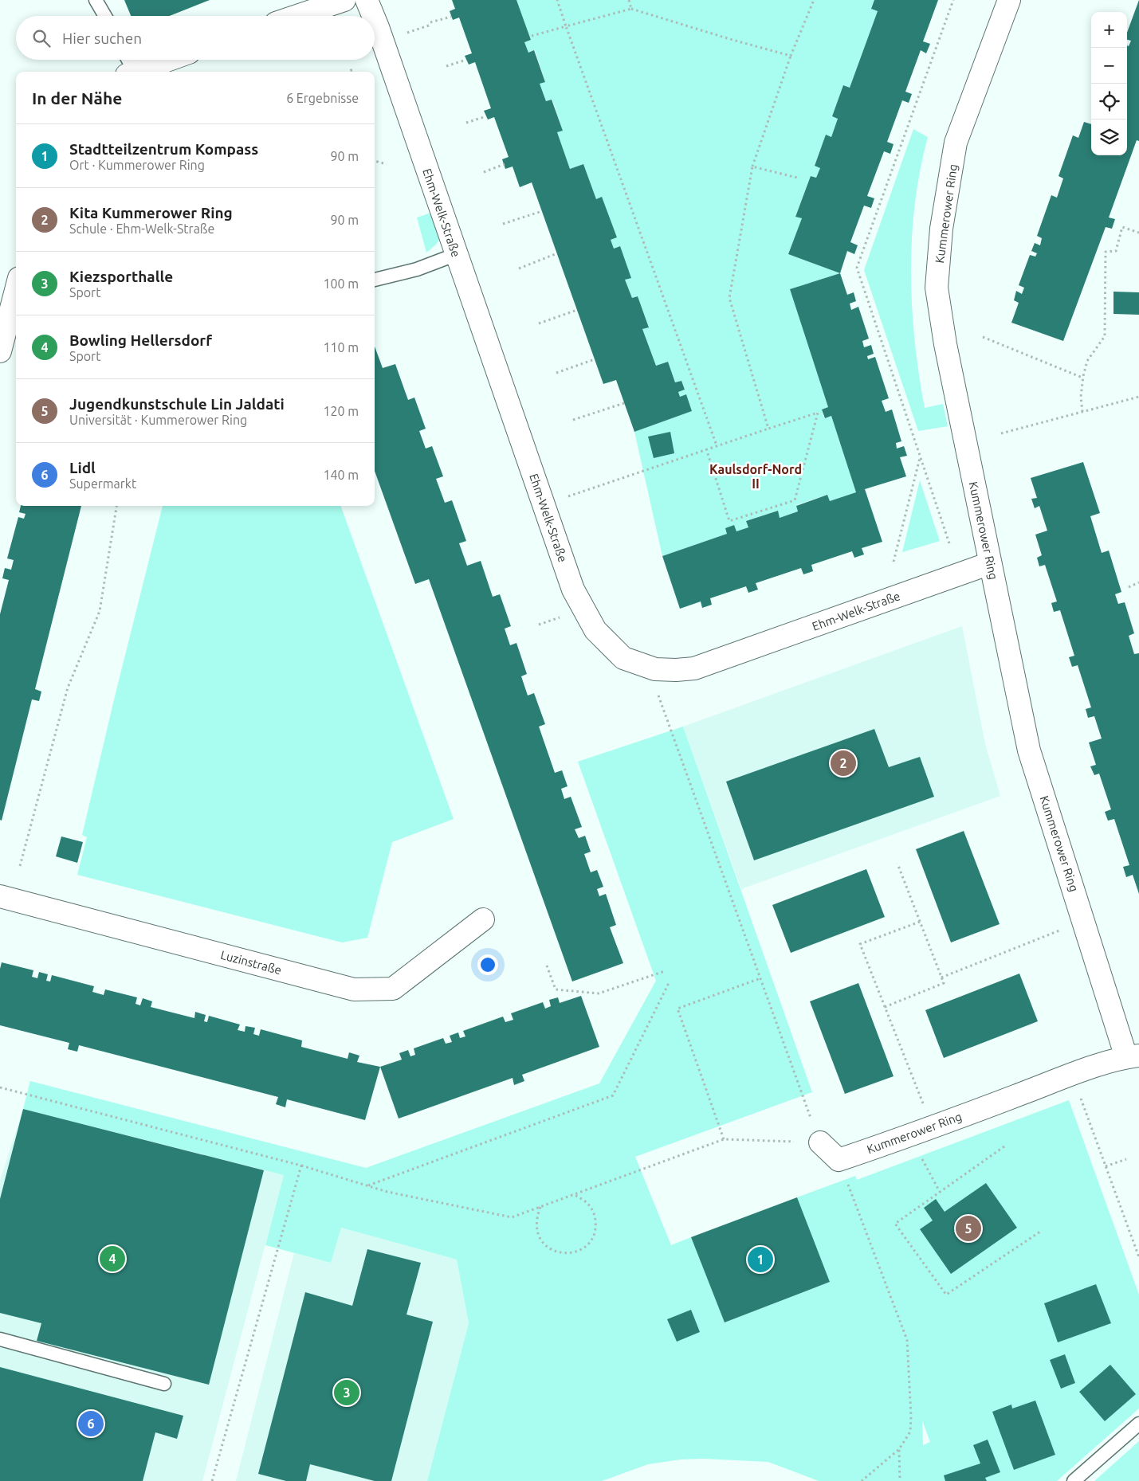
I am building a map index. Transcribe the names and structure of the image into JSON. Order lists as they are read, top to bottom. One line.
{"streets":{"street":["Ehm-Welk-Straße","Kummerower Ring","Luzinstraße"]},"crossings":[["Ehm-Welk-Straße","Kummerower Ring"]],"districts":["Kaulsdorf-Nord II"],"page":{"map_buttons":["+","−"],"search":"Hier suchen","heading":["In der Nähe","6 Ergebnisse"],"list":[{"mark":"1","name":"Stadtteilzentrum Kompass","note":"Ort · Kummerower Ring","value":"90 m"},{"mark":"2","name":"Kita Kummerower Ring","note":"Schule · Ehm-Welk-Straße","value":"90 m"},{"mark":"3","name":"Kiezsporthalle","note":"Sport","value":"100 m"},{"mark":"4","name":"Bowling Hellersdorf","note":"Sport","value":"110 m"},{"mark":"5","name":"Jugendkunstschule Lin Jaldati","note":"Universität · Kummerower Ring","value":"120 m"},{"mark":"6","name":"Lidl","note":"Supermarkt","value":"140 m"}],"pins":["2","5","4","1","3","6"]}}
